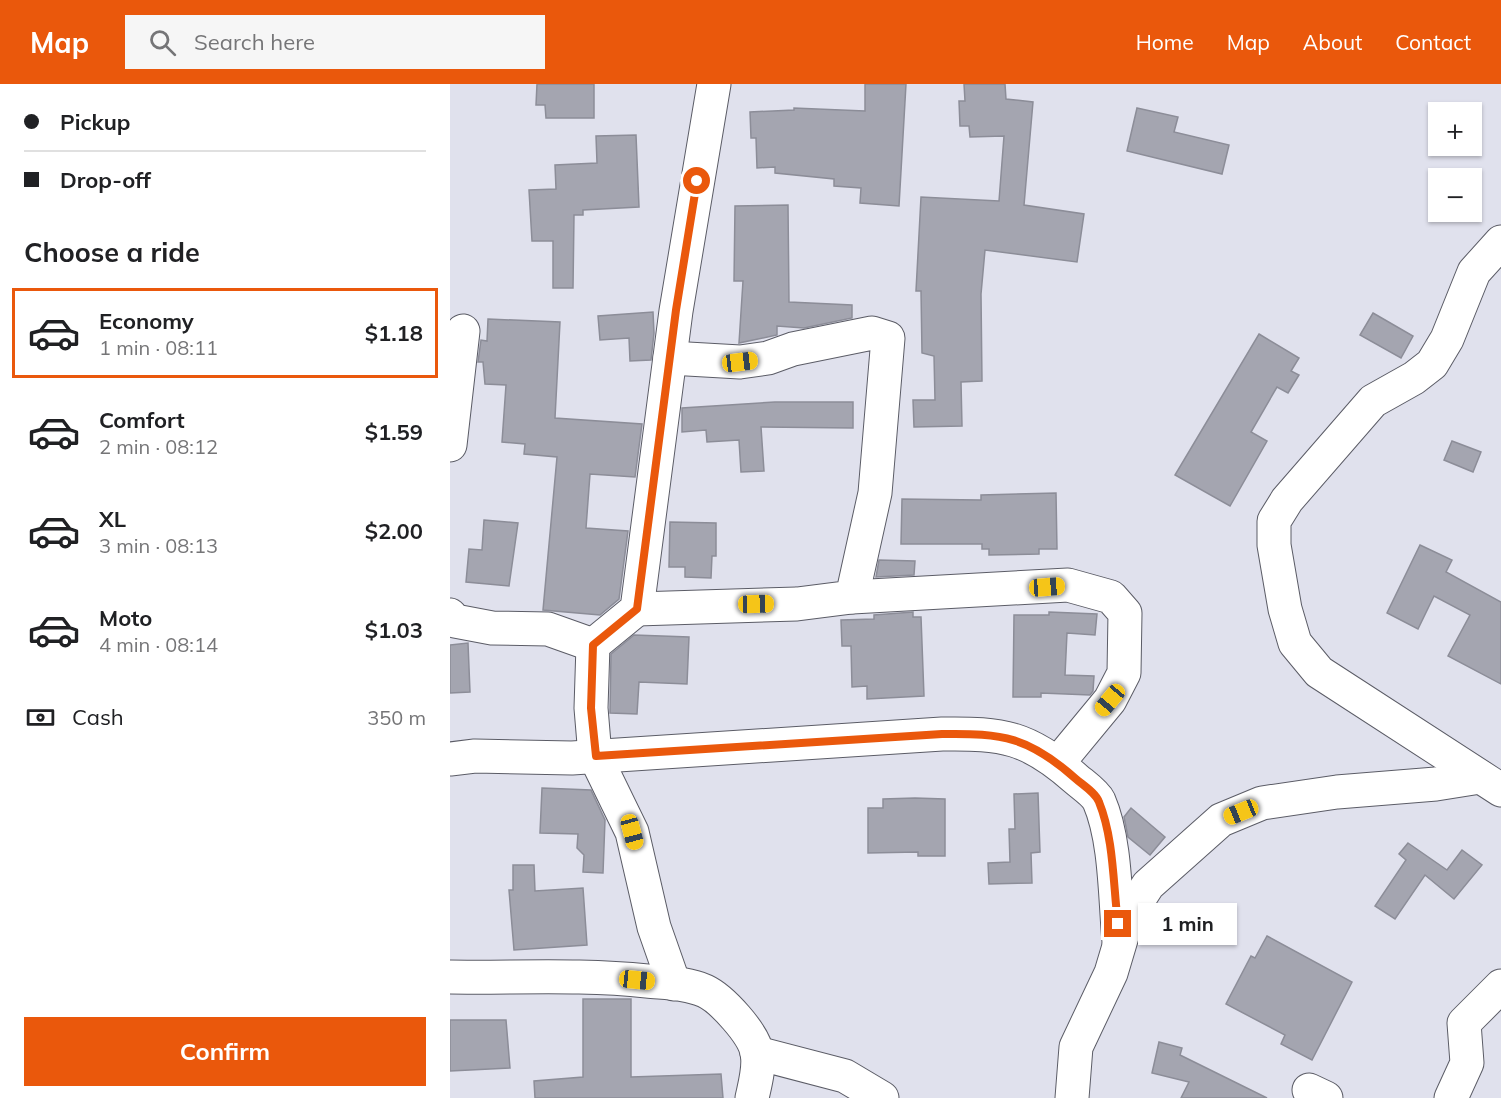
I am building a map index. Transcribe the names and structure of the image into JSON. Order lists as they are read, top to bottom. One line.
{"page":{"header":"Map","search":"Search here","nav":["Home","Map","About","Contact"],"banner":["Pickup","Drop-off"],"map_buttons":["+","−"],"heading":"Choose a ride","list":[{"name":"Economy","note":"1 min · 08:11","value":"$1.18"},{"name":"Comfort","note":"2 min · 08:12","value":"$1.59"},{"name":"XL","note":"3 min · 08:13","value":"$2.00"},{"name":"Moto","note":"4 min · 08:14","value":"$1.03"}],"pay":["Cash","350 m"],"bubble":"1 min","buttons":"Confirm"}}
